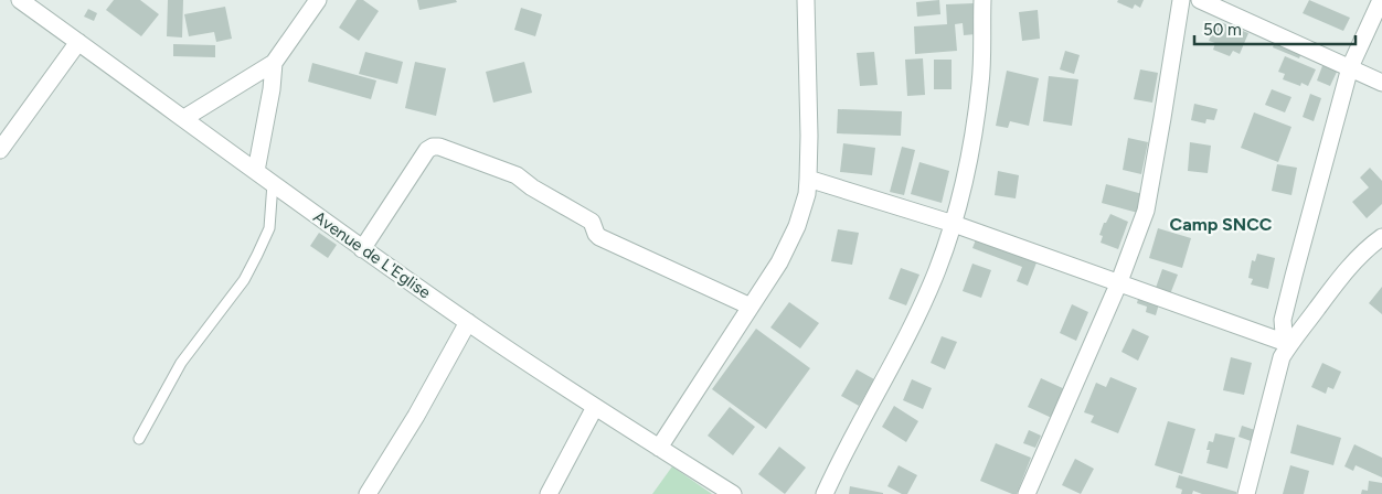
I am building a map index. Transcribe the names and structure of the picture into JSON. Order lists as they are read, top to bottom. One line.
{"streets":{"street":["Avenue de L'Eglise"]},"districts":["Camp SNCC"],"scale_bar":"50 m"}
